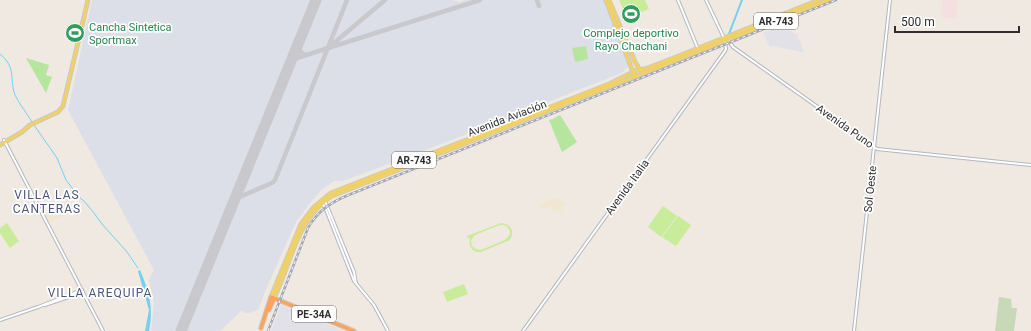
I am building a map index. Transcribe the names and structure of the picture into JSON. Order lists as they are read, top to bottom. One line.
{"streets":{"highway":["Avenida Aviación","PE-34A"],"main road":["AR-743"],"street":["Avenida Puno","Avenida Italia","Sol Oeste"]},"crossings":[["Avenida Aviación","Avenida Puno"],["Avenida Aviación","Avenida Italia"],["Avenida Aviación","PE-34A"],["Avenida Puno","Avenida Italia"],["Avenida Puno","Sol Oeste"]],"districts":["VILLA LAS CANTERAS","VILLA AREQUIPA"],"places":{"sports":["Complejo deportivo Rayo Chachani","Cancha Sintetica Sportmax"]},"scale_bar":"500 m"}
